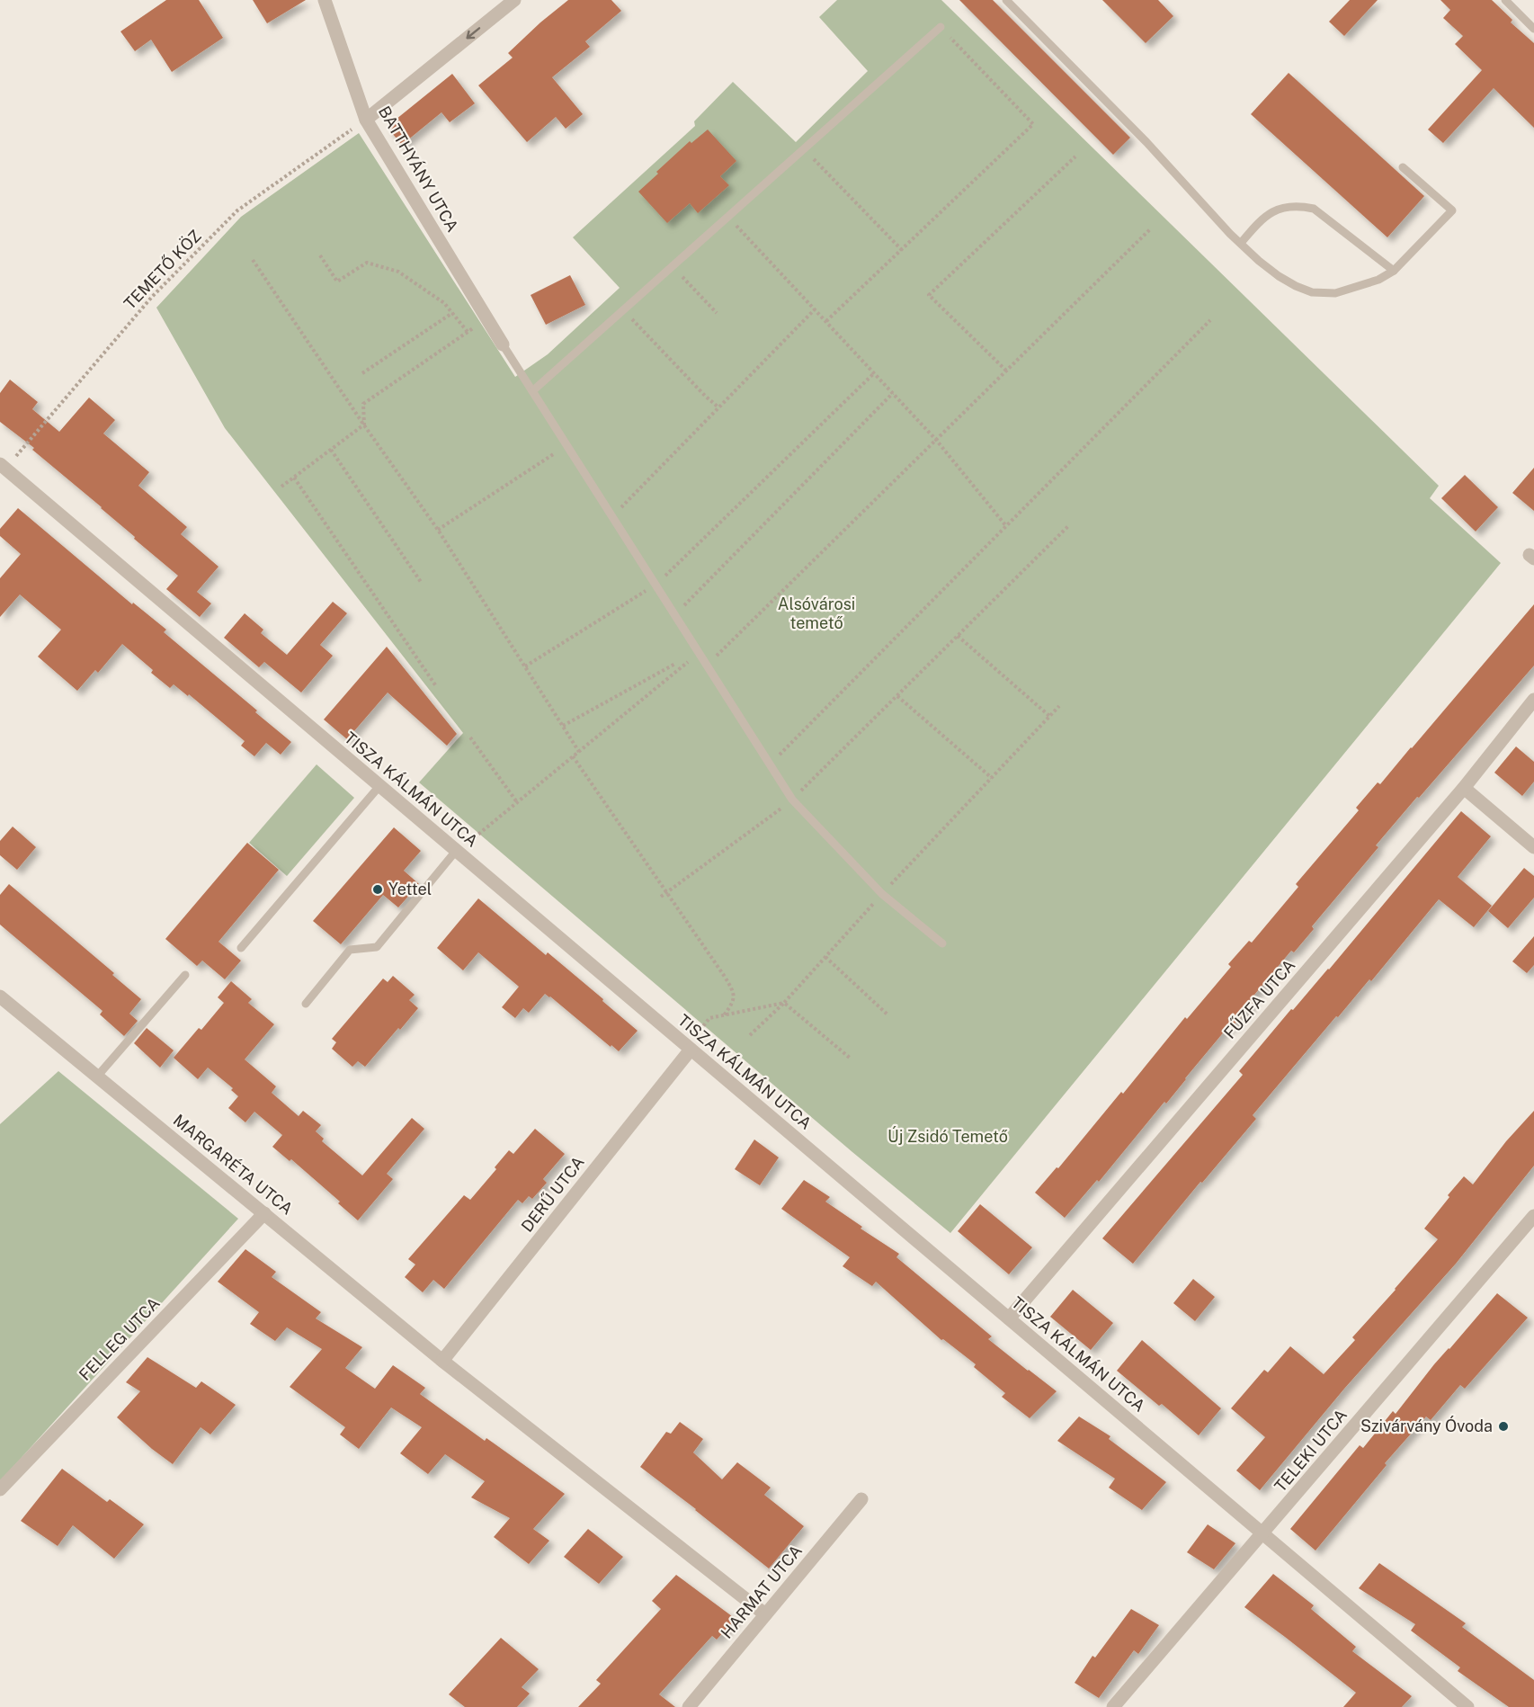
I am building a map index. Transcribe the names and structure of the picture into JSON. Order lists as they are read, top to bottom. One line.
{"streets":{"street":["BATTHYÁNY UTCA","TISZA KÁLMÁN UTCA","FŰZFA UTCA","MARGARÉTA UTCA","DERŰ UTCA","FELLEG UTCA","TELEKI UTCA","HARMAT UTCA"],"path":["TEMETŐ KÖZ"]},"crossings":[["BATTHYÁNY UTCA","TEMETŐ KÖZ"],["TEMETŐ KÖZ","TISZA KÁLMÁN UTCA"],["TISZA KÁLMÁN UTCA","FŰZFA UTCA"],["TISZA KÁLMÁN UTCA","DERŰ UTCA"],["TISZA KÁLMÁN UTCA","TELEKI UTCA"],["MARGARÉTA UTCA","DERŰ UTCA"],["MARGARÉTA UTCA","FELLEG UTCA"],["MARGARÉTA UTCA","HARMAT UTCA"]],"parks":["Alsóvárosi temető","Új Zsidó Temető"],"places":["Yettel","Szivárvány Óvoda"]}
